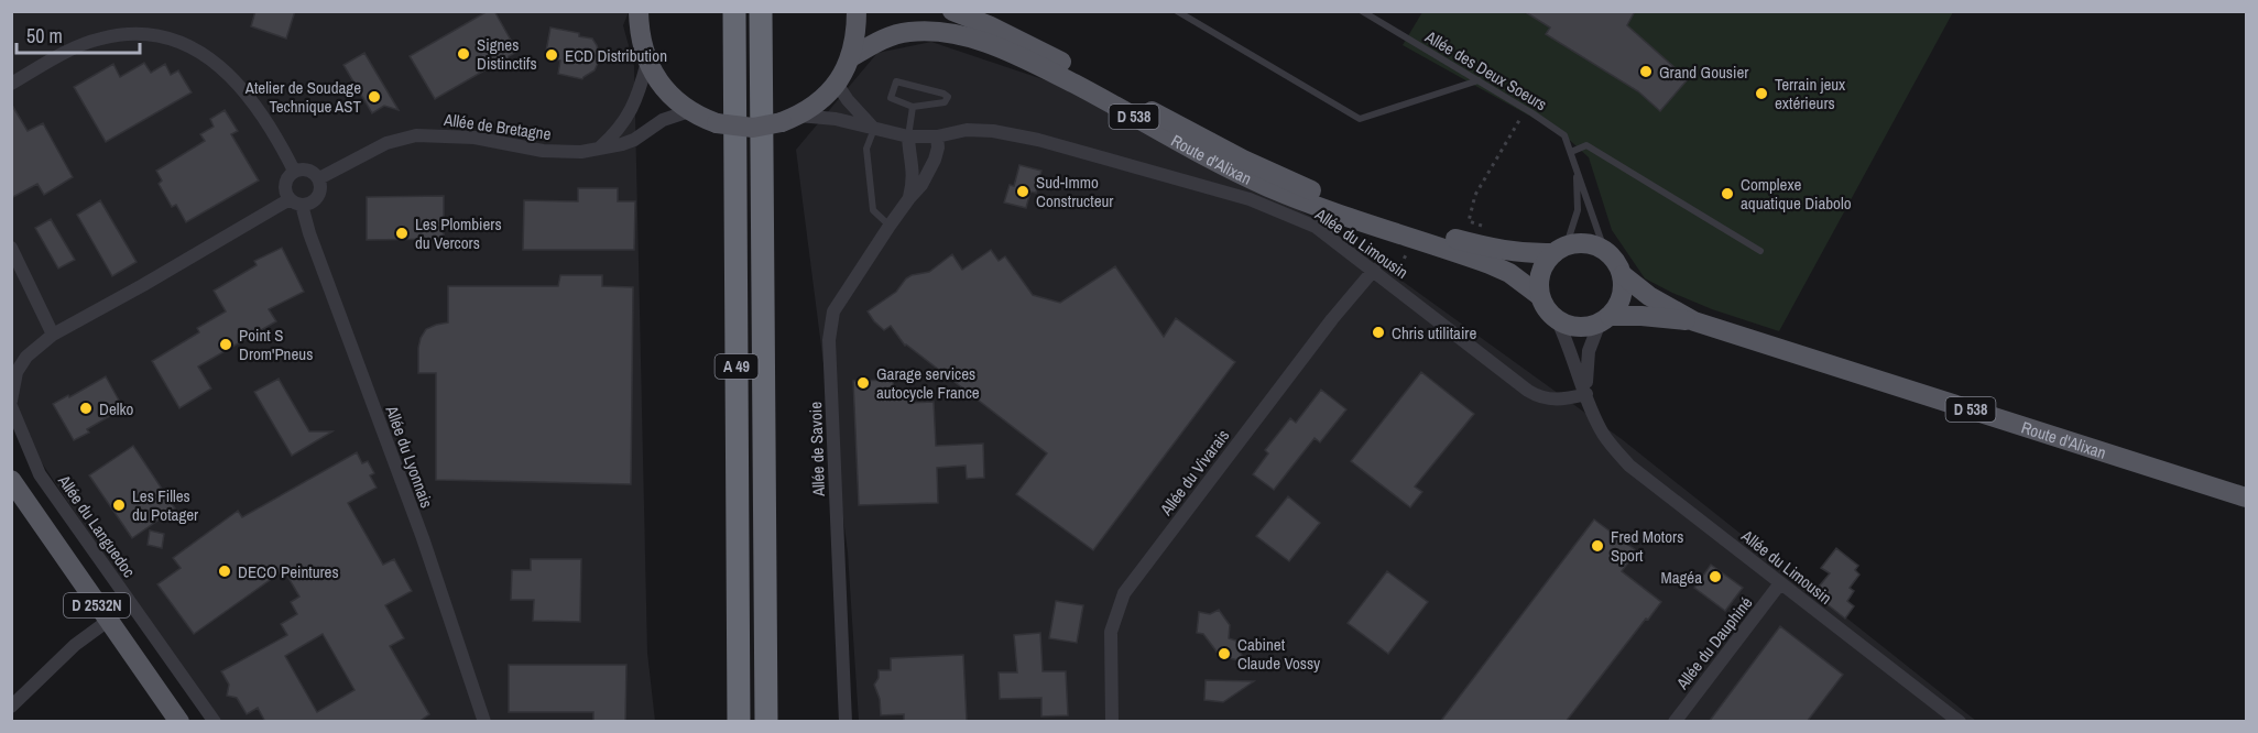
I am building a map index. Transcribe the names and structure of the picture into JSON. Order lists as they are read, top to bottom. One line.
{"streets":{"highway":["A 49"],"main road":["D 538","Route d'Alixan","D 2532N"],"street":["Allée de Bretagne","Allée du Limousin","Allée de Savoie","Allée du Lyonnais","Allée du Vivarais","Allée du Languedoc","Allée du Dauphiné"],"lane":["Allée des Deux Soeurs"]},"crossings":[["Allée des Deux Soeurs","Route d'Alixan"],["Allée des Deux Soeurs","Allée du Limousin"],["Allée de Bretagne","Allée du Lyonnais"],["Route d'Alixan","Allée du Limousin"],["Allée du Limousin","Allée de Savoie"],["Allée du Limousin","Allée du Vivarais"],["Allée du Limousin","Allée du Dauphiné"]],"places":["Signes Distinctifs","ECD Distribution","Grand Gousier","Terrain jeux extérieurs","Atelier de Soudage Technique AST","Sud-Immo Constructeur","Complexe aquatique Diabolo","Les Plombiers du Vercors","Chris utilitaire","Point S Drom'Pneus","Garage services autocycle France","Delko","Les Filles du Potager","Fred Motors Sport","DECO Peintures","Magéa","Cabinet Claude Vossy"],"scale_bar":"50 m"}
